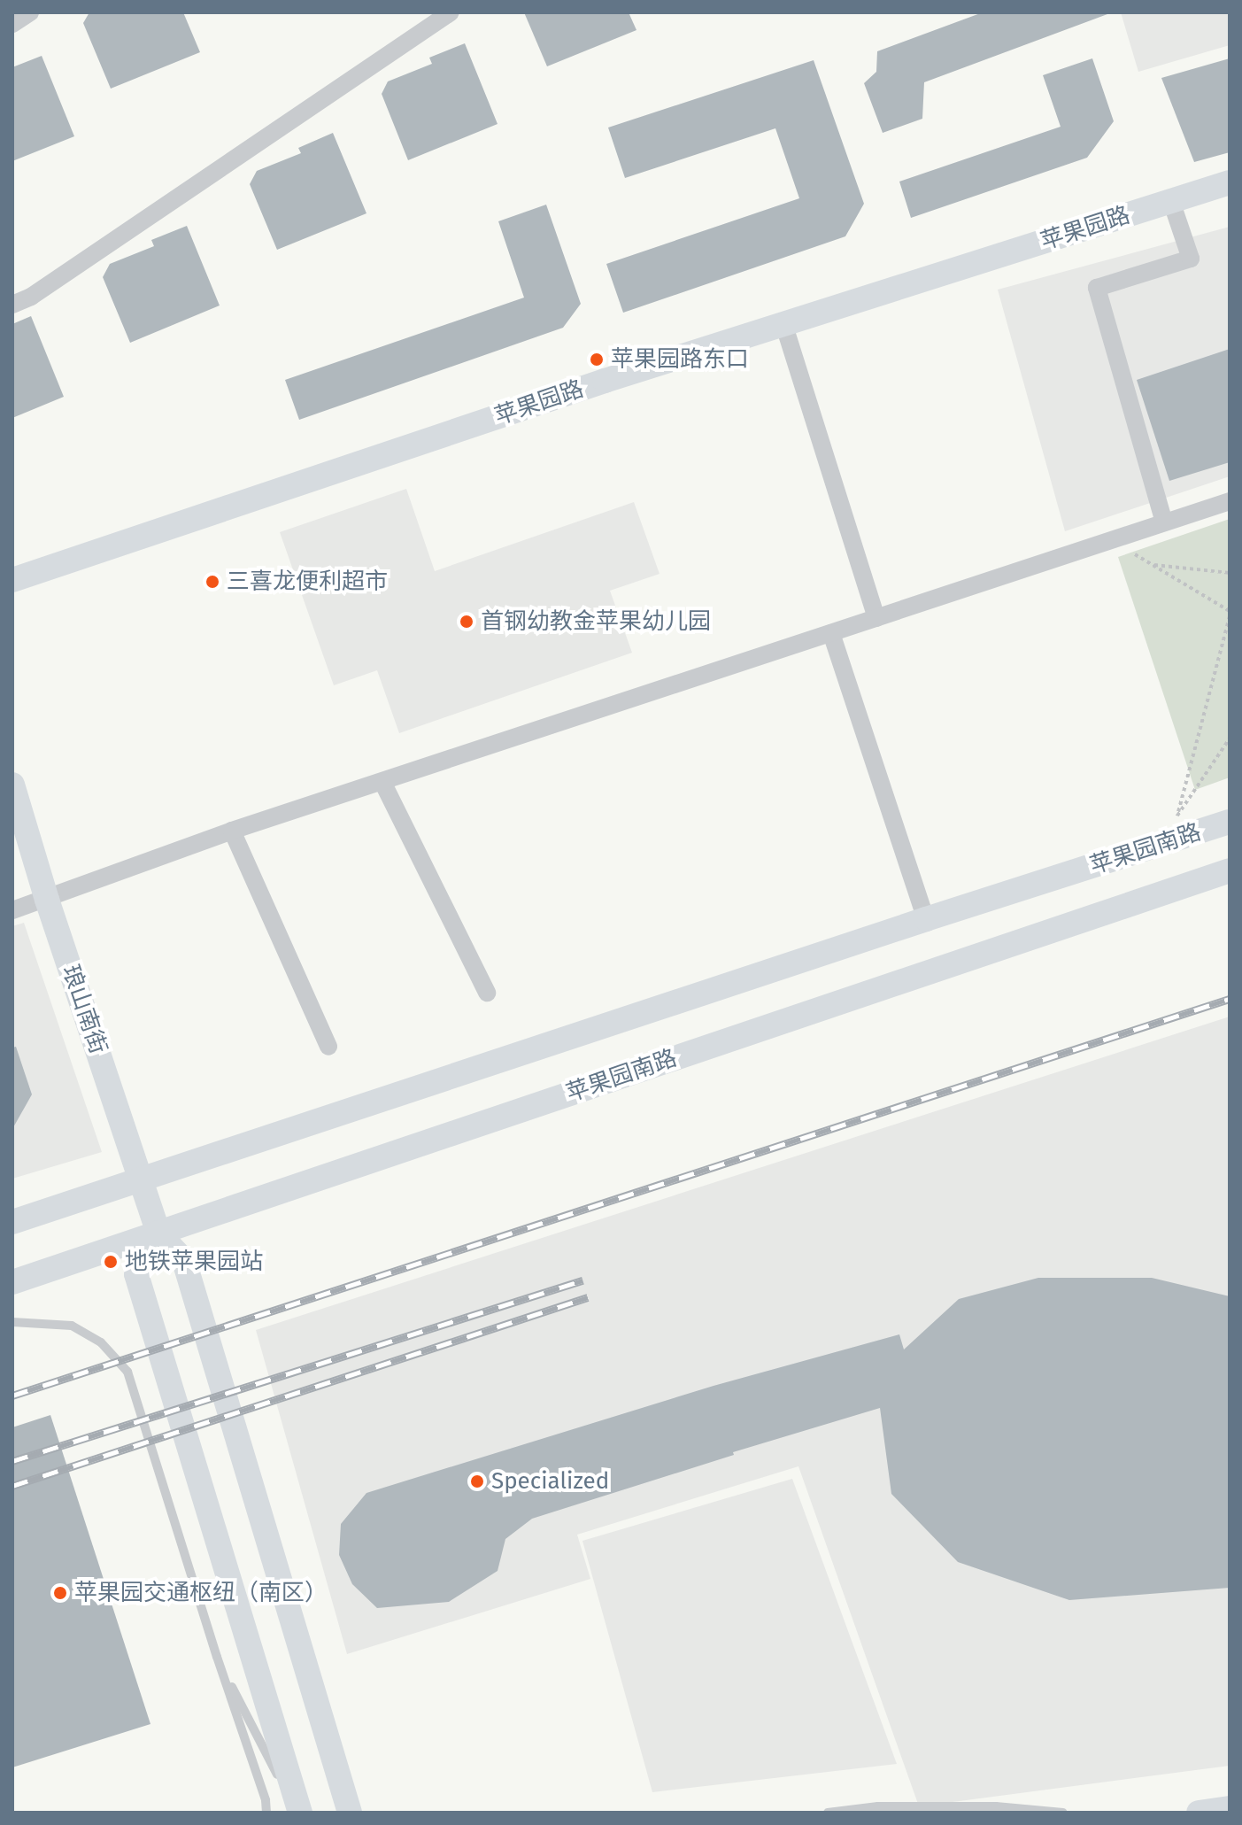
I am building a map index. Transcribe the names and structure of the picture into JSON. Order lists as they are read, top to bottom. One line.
{"streets":{"street":["苹果园路","苹果园南路","琅山南街"]},"crossings":[["苹果园南路","琅山南街"]],"places":["苹果园路东口","三喜龙便利超市","首钢幼教金苹果幼儿园","地铁苹果园站","Specialized","苹果园交通枢纽（南区）"]}
